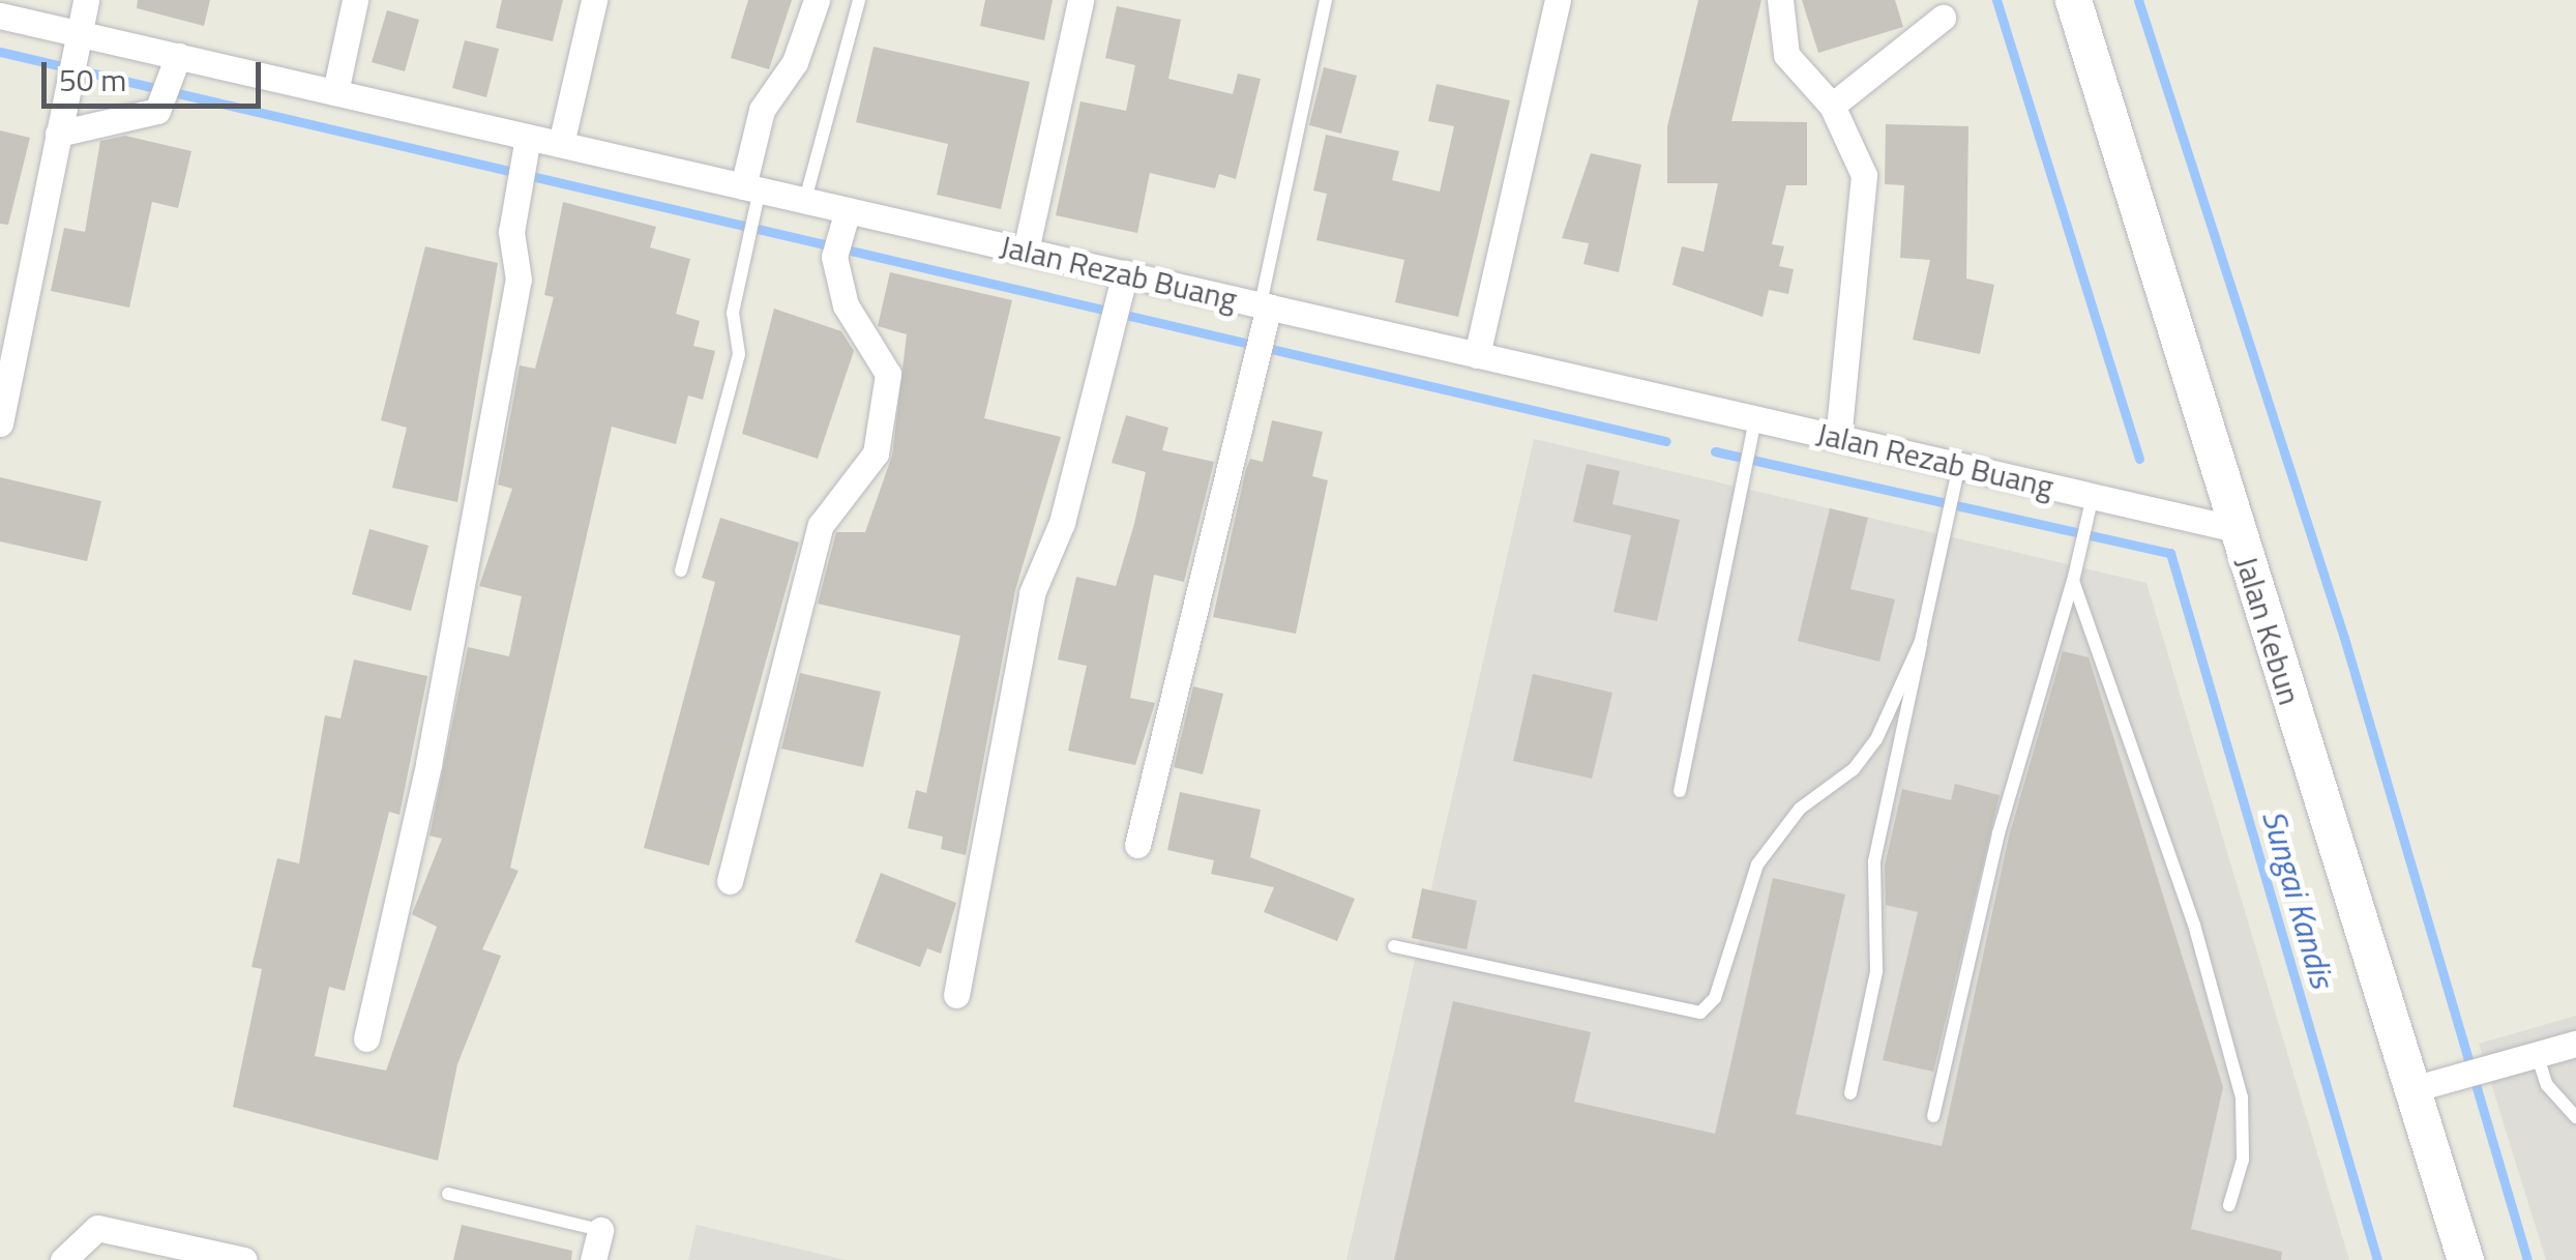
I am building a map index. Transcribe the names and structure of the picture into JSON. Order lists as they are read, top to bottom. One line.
{"streets":{"main road":["Jalan Kebun"],"street":["Jalan Rezab Buang"]},"crossings":[["Jalan Rezab Buang","Jalan Kebun"]],"water":["Sungai Kandis"],"scale_bar":"50 m"}
